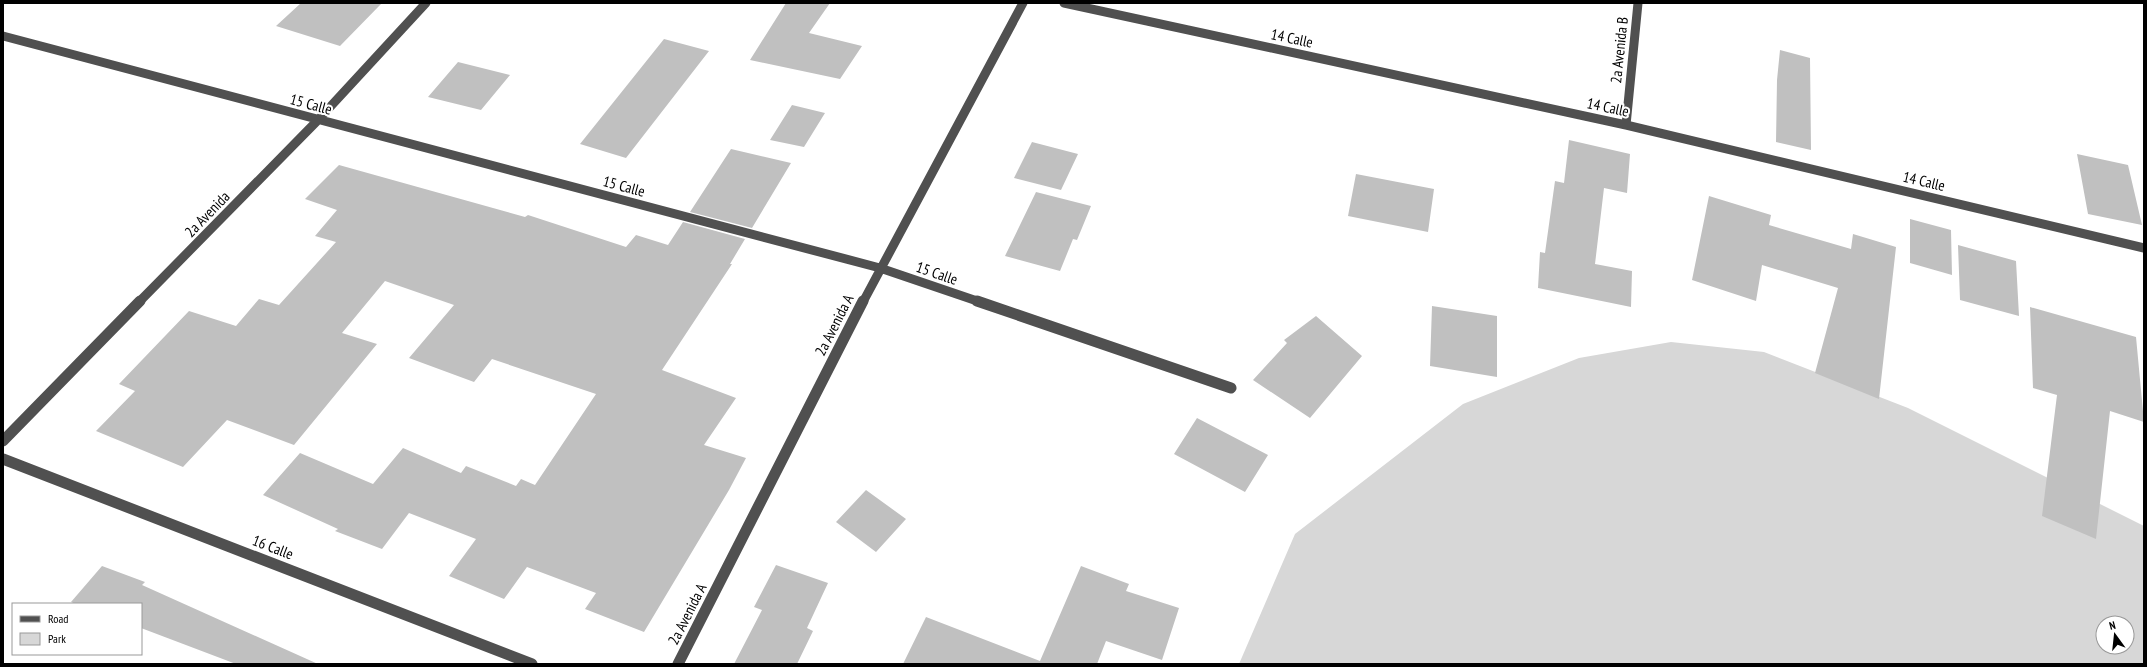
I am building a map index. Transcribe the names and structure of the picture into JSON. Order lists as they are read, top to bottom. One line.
{"streets":{"street":["14 Calle","2a Avenida B","15 Calle","2a Avenida","2a Avenida A","16 Calle"]},"crossings":[["14 Calle","2a Avenida B"],["15 Calle","2a Avenida"],["15 Calle","2a Avenida A"]],"legend":["Road","Park"],"north":"top"}
